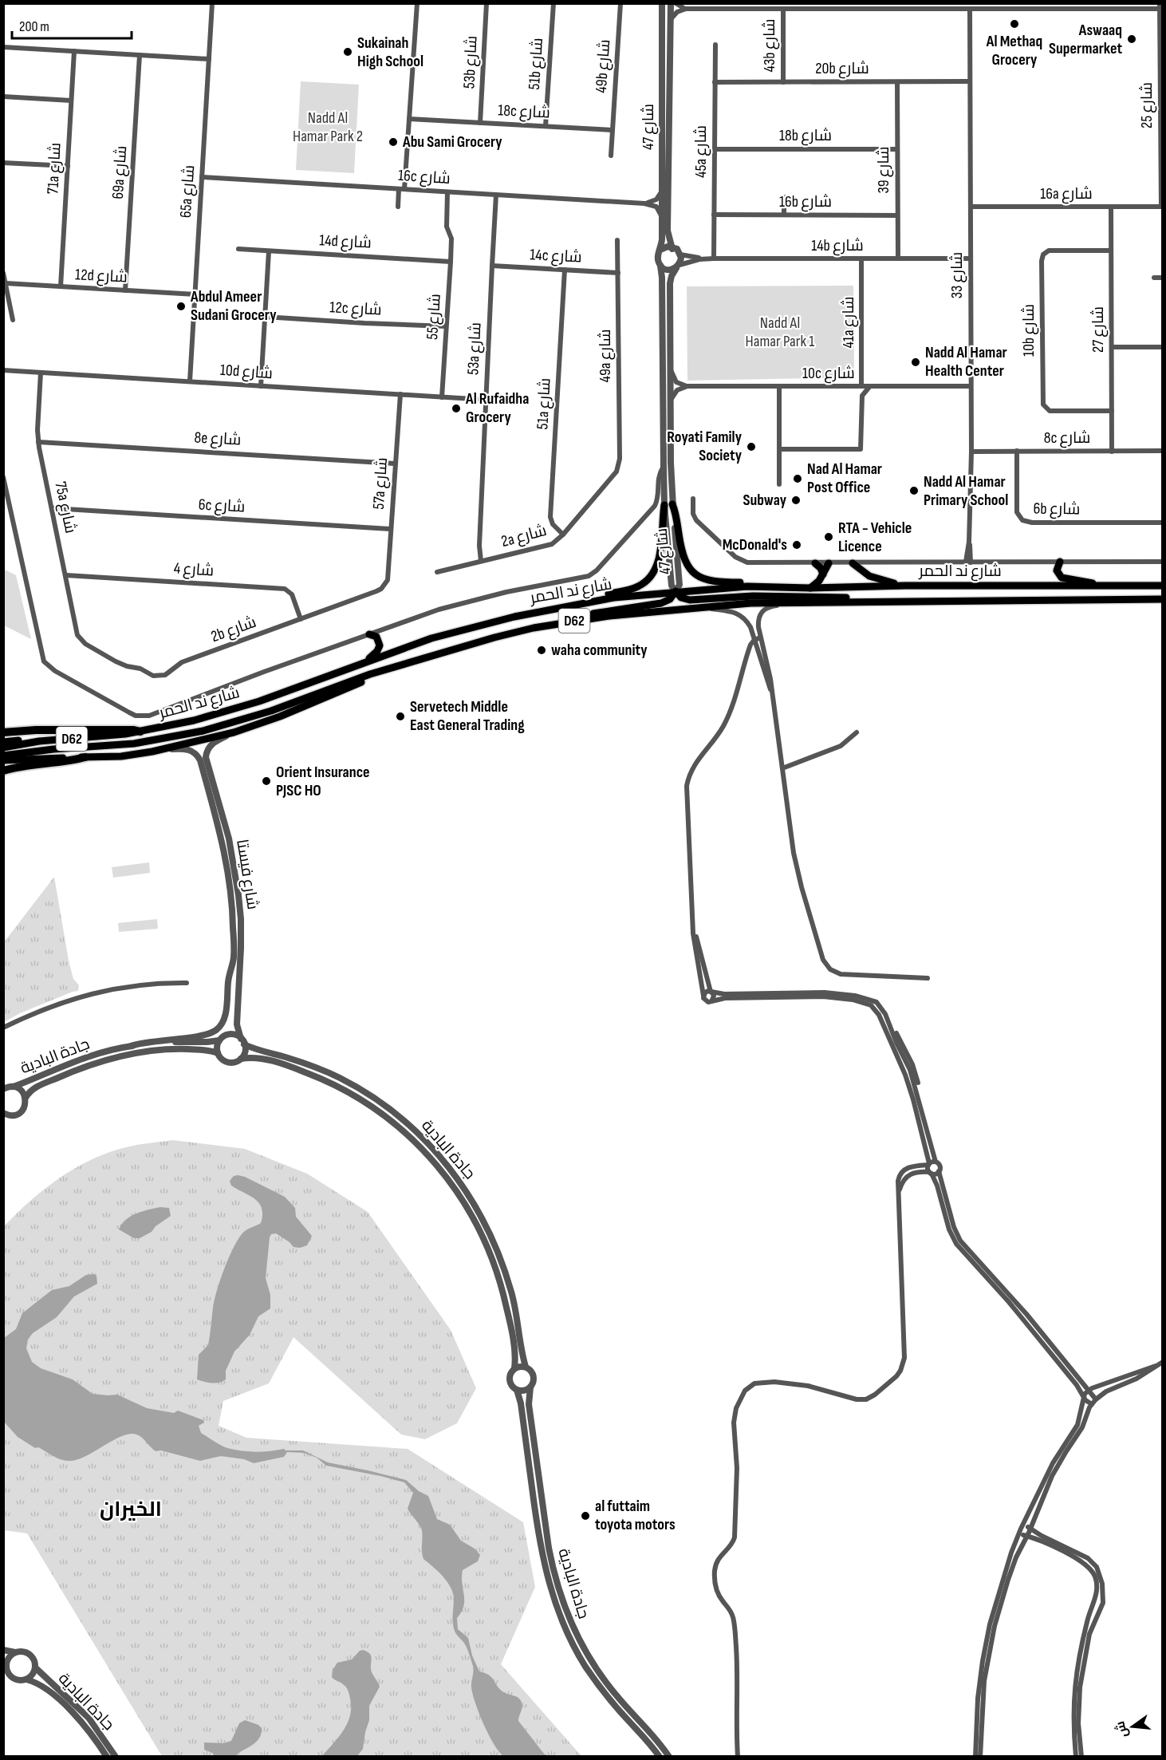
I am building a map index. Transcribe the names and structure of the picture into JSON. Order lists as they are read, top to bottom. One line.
{"streets":{"main road":["شارع ند الحمر","D62"],"street":["43b شارع","53b شارع","51b شارع","49b شارع","20b شارع","شارع 25","18c شارع","شارع 47","18b شارع","45a شارع","71a شارع","شارع 39","69a شارع","16c شارع","65a شارع","16a شارع","16b شارع","14d شارع","14b شارع","14c شارع","شارع 33","12d شارع","12c شارع","شارع 55","41a شارع","شارع 27","10b شارع","53a شارع","49a شارع","10d شارع","10c شارع","51a شارع","8c شارع","8e شارع","57a شارع","6c شارع","75a شارع","6b شارع","2a شارع","شارع 4","2b شارع","شارع فيستا","جادة البادية"]},"crossings":[["43b شارع","20b شارع"],["53b شارع","18c شارع"],["51b شارع","18c شارع"],["49b شارع","18c شارع"],["20b شارع","45a شارع"],["20b شارع","شارع 39"],["20b شارع","شارع 33"],["شارع 25","16a شارع"],["شارع 47","14b شارع"],["شارع 47","شارع ند الحمر"],["18b شارع","45a شارع"],["18b شارع","شارع 39"],["45a شارع","16b شارع"],["45a شارع","14b شارع"],["71a شارع","12d شارع"],["شارع 39","16b شارع"],["شارع 39","14b شارع"],["69a شارع","12d شارع"],["16c شارع","65a شارع"],["16c شارع","شارع 55"],["16c شارع","53a شارع"],["65a شارع","12d شارع"],["65a شارع","10d شارع"],["16a شارع","شارع 33"],["16a شارع","شارع 27"],["14d شارع","شارع 55"],["14b شارع","شارع 33"],["14b شارع","41a شارع"],["14c شارع","53a شارع"],["14c شارع","49a شارع"],["14c شارع","51a شارع"],["شارع 33","10c شارع"],["شارع 33","8c شارع"],["شارع 33","شارع ند الحمر"],["12c شارع","شارع 55"],["شارع 55","10d شارع"],["41a شارع","10c شارع"],["شارع 27","10b شارع"],["شارع 27","8c شارع"],["53a شارع","10d شارع"],["53a شارع","2a شارع"],["49a شارع","2a شارع"],["10d شارع","57a شارع"],["10d شارع","75a شارع"],["51a شارع","2a شارع"],["8c شارع","6b شارع"],["8e شارع","57a شارع"],["8e شارع","75a شارع"],["57a شارع","6c شارع"],["57a شارع","2b شارع"],["6c شارع","75a شارع"],["75a شارع","شارع 4"],["75a شارع","2b شارع"],["شارع 4","2b شارع"],["شارع فيستا","جادة البادية"]],"districts":["الخيران"],"parks":["Nadd Al Hamar Park 2","Nadd Al Hamar Park 1"],"places":["Al Methaq Grocery","Aswaaq Supermarket","Sukainah High School","Abu Sami Grocery","Abdul Ameer Sudani Grocery","Nadd Al Hamar Health Center","Al Rufaidha Grocery","Royati Family Society","Nad Al Hamar Post Office","Nadd Al Hamar Primary School","Subway","RTA - Vehicle Licence","McDonald's","waha community","Servetech Middle East General Trading","Orient Insurance PJSC HO","al futtaim toyota motors"],"scale_bar":"200 m","north":"left"}
